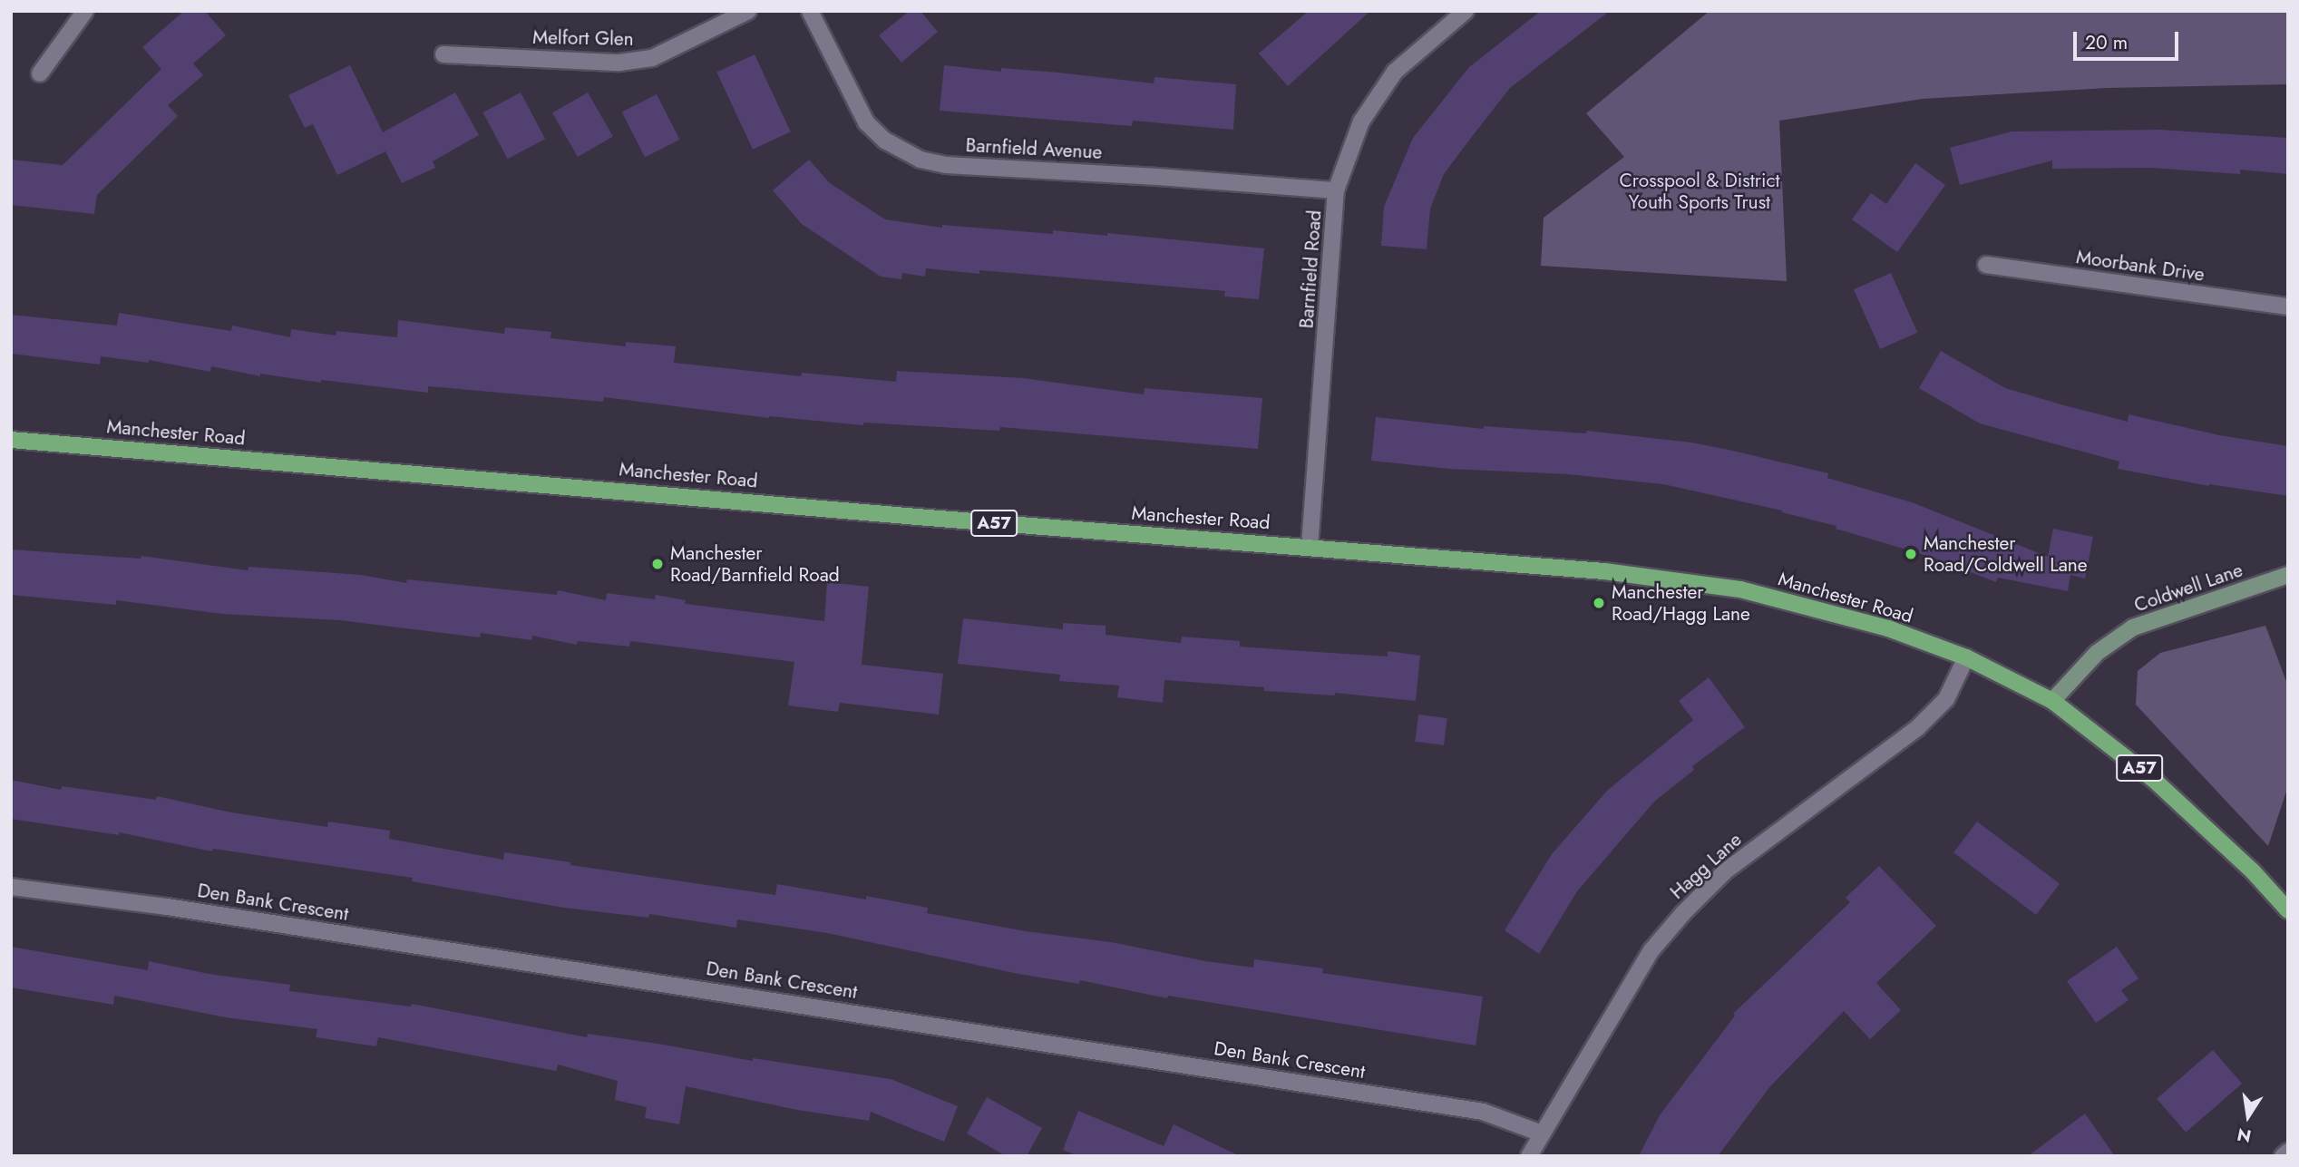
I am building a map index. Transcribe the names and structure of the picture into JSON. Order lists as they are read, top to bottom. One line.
{"streets":{"main road":["Manchester Road","A57"],"street":["Melfort Glen","Barnfield Avenue","Moorbank Drive","Barnfield Road","Coldwell Lane","Hagg Lane","Den Bank Crescent"]},"crossings":[["Barnfield Avenue","Barnfield Road"],["Barnfield Road","Manchester Road"],["Manchester Road","Coldwell Lane"],["Manchester Road","Hagg Lane"],["Hagg Lane","Den Bank Crescent"]],"parks":["Crosspool & District Youth Sports Trust"],"places":["Manchester Road/Coldwell Lane","Manchester Road/Barnfield Road","Manchester Road/Hagg Lane"],"scale_bar":"20 m","north":"bottom"}
